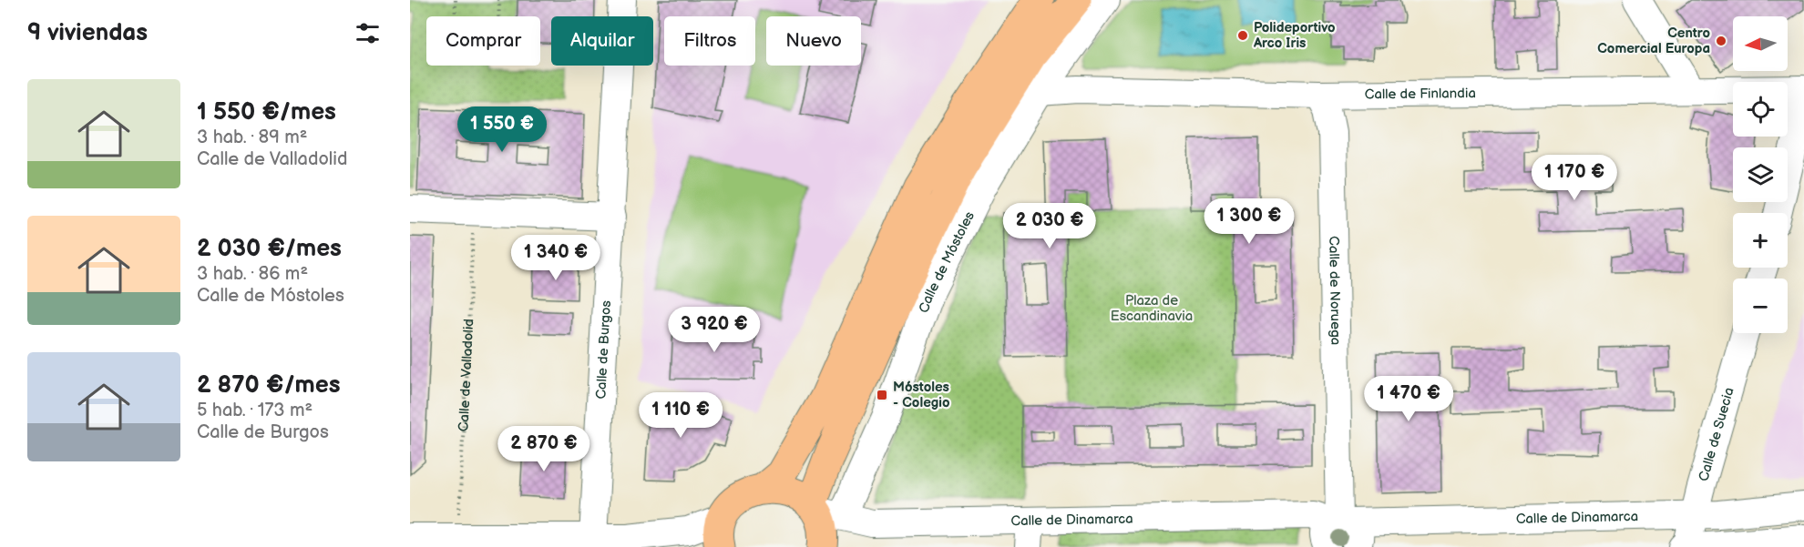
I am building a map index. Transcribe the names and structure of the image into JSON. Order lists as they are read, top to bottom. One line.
{"streets":{"main road":["Calle de Móstoles"],"street":["Calle de Finlandia","Calle de Noruega","Calle de Burgos","Calle de Suecia","Calle de Dinamarca"],"path":["Calle de Valladolid"]},"crossings":[["Calle de Finlandia","Calle de Móstoles"],["Calle de Finlandia","Calle de Noruega"],["Calle de Móstoles","Calle de Dinamarca"],["Calle de Noruega","Calle de Dinamarca"],["Calle de Suecia","Calle de Dinamarca"]],"parks":["Plaza de Escandinavia"],"places":{"other":["Polideportivo Arco Iris","Centro Comercial Europa"],"transit":["Móstoles - Colegio"]},"north":"left","page":{"heading":"9 viviendas","map_buttons":["+","−"],"chip":["Comprar","Alquilar","Filtros","Nuevo"],"list":[{"name":"1 550 €/mes","note":"3 hab. · 89 m² · Calle de Valladolid"},{"name":"2 030 €/mes","note":"3 hab. · 86 m² · Calle de Móstoles"},{"name":"2 870 €/mes","note":"5 hab. · 173 m² · Calle de Burgos"}],"price":["1 550 €","1 170 €","1 300 €","2 030 €","1 340 €","3 920 €","1 470 €","1 110 €","2 870 €"]}}
